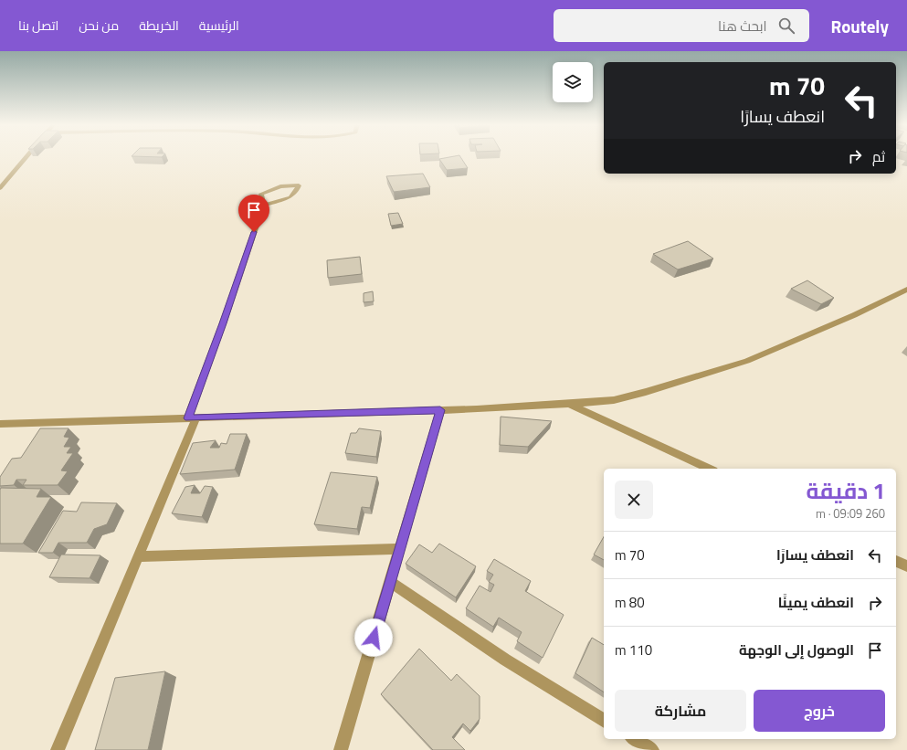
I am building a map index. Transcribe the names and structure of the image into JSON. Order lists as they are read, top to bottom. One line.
{"page":{"header":"Routely","search":"ابحث هنا","nav":["الرئيسية","الخريطة","من نحن","اتصل بنا"],"turn":["70 m","انعطف يسارًا"],"then":"ثم","heading":["1 دقيقة","260 m · 09:09"],"list":[{"name":"انعطف يسارًا","value":"70 m"},{"name":"انعطف يمينًا","value":"80 m"},{"name":"الوصول إلى الوجهة","value":"110 m"}],"buttons":["خروج","مشاركة"]}}
